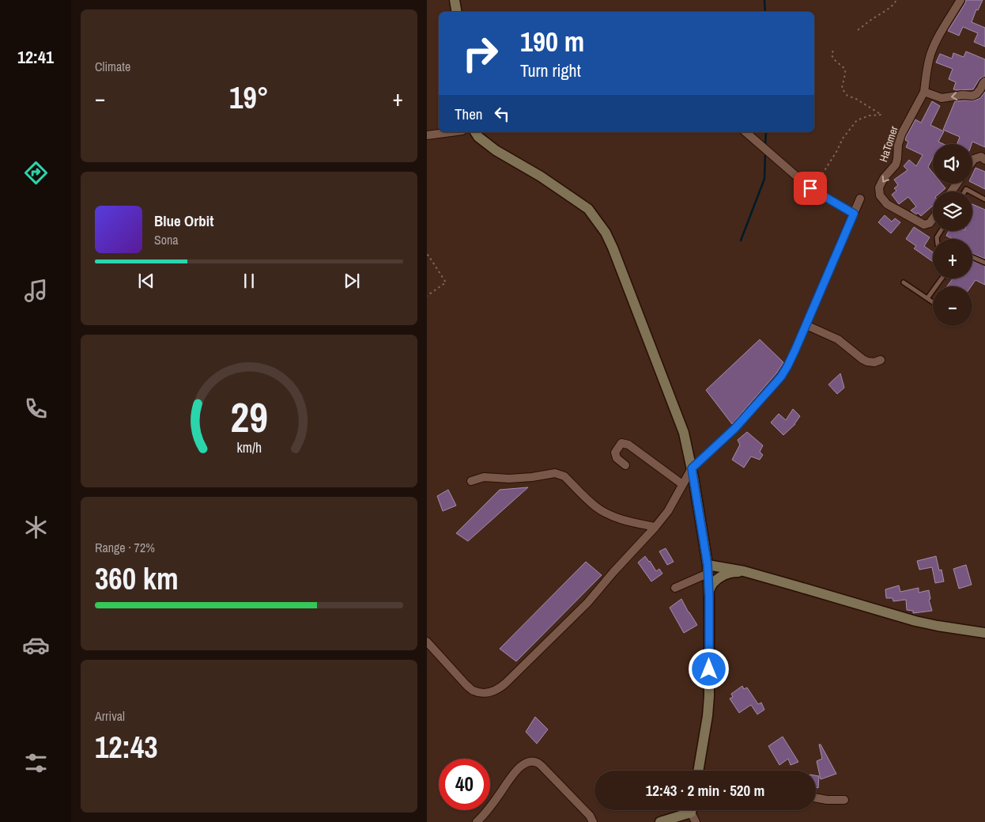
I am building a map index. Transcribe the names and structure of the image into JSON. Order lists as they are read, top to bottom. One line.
{"streets":{"street":["HaTomer"]},"page":{"tabs":"12:41","tile":["Climate",["Range · 72%","360 km"],["Arrival","12:43"]],"turn":["190 m","Turn right"],"heat":["−","19°","+"],"then":"Then","map_buttons":["+","−"],"song":["Blue Orbit","Sona"],"limit":"40","trip":"12:43 · 2 min · 520 m","gauge":["29","km/h"]}}
